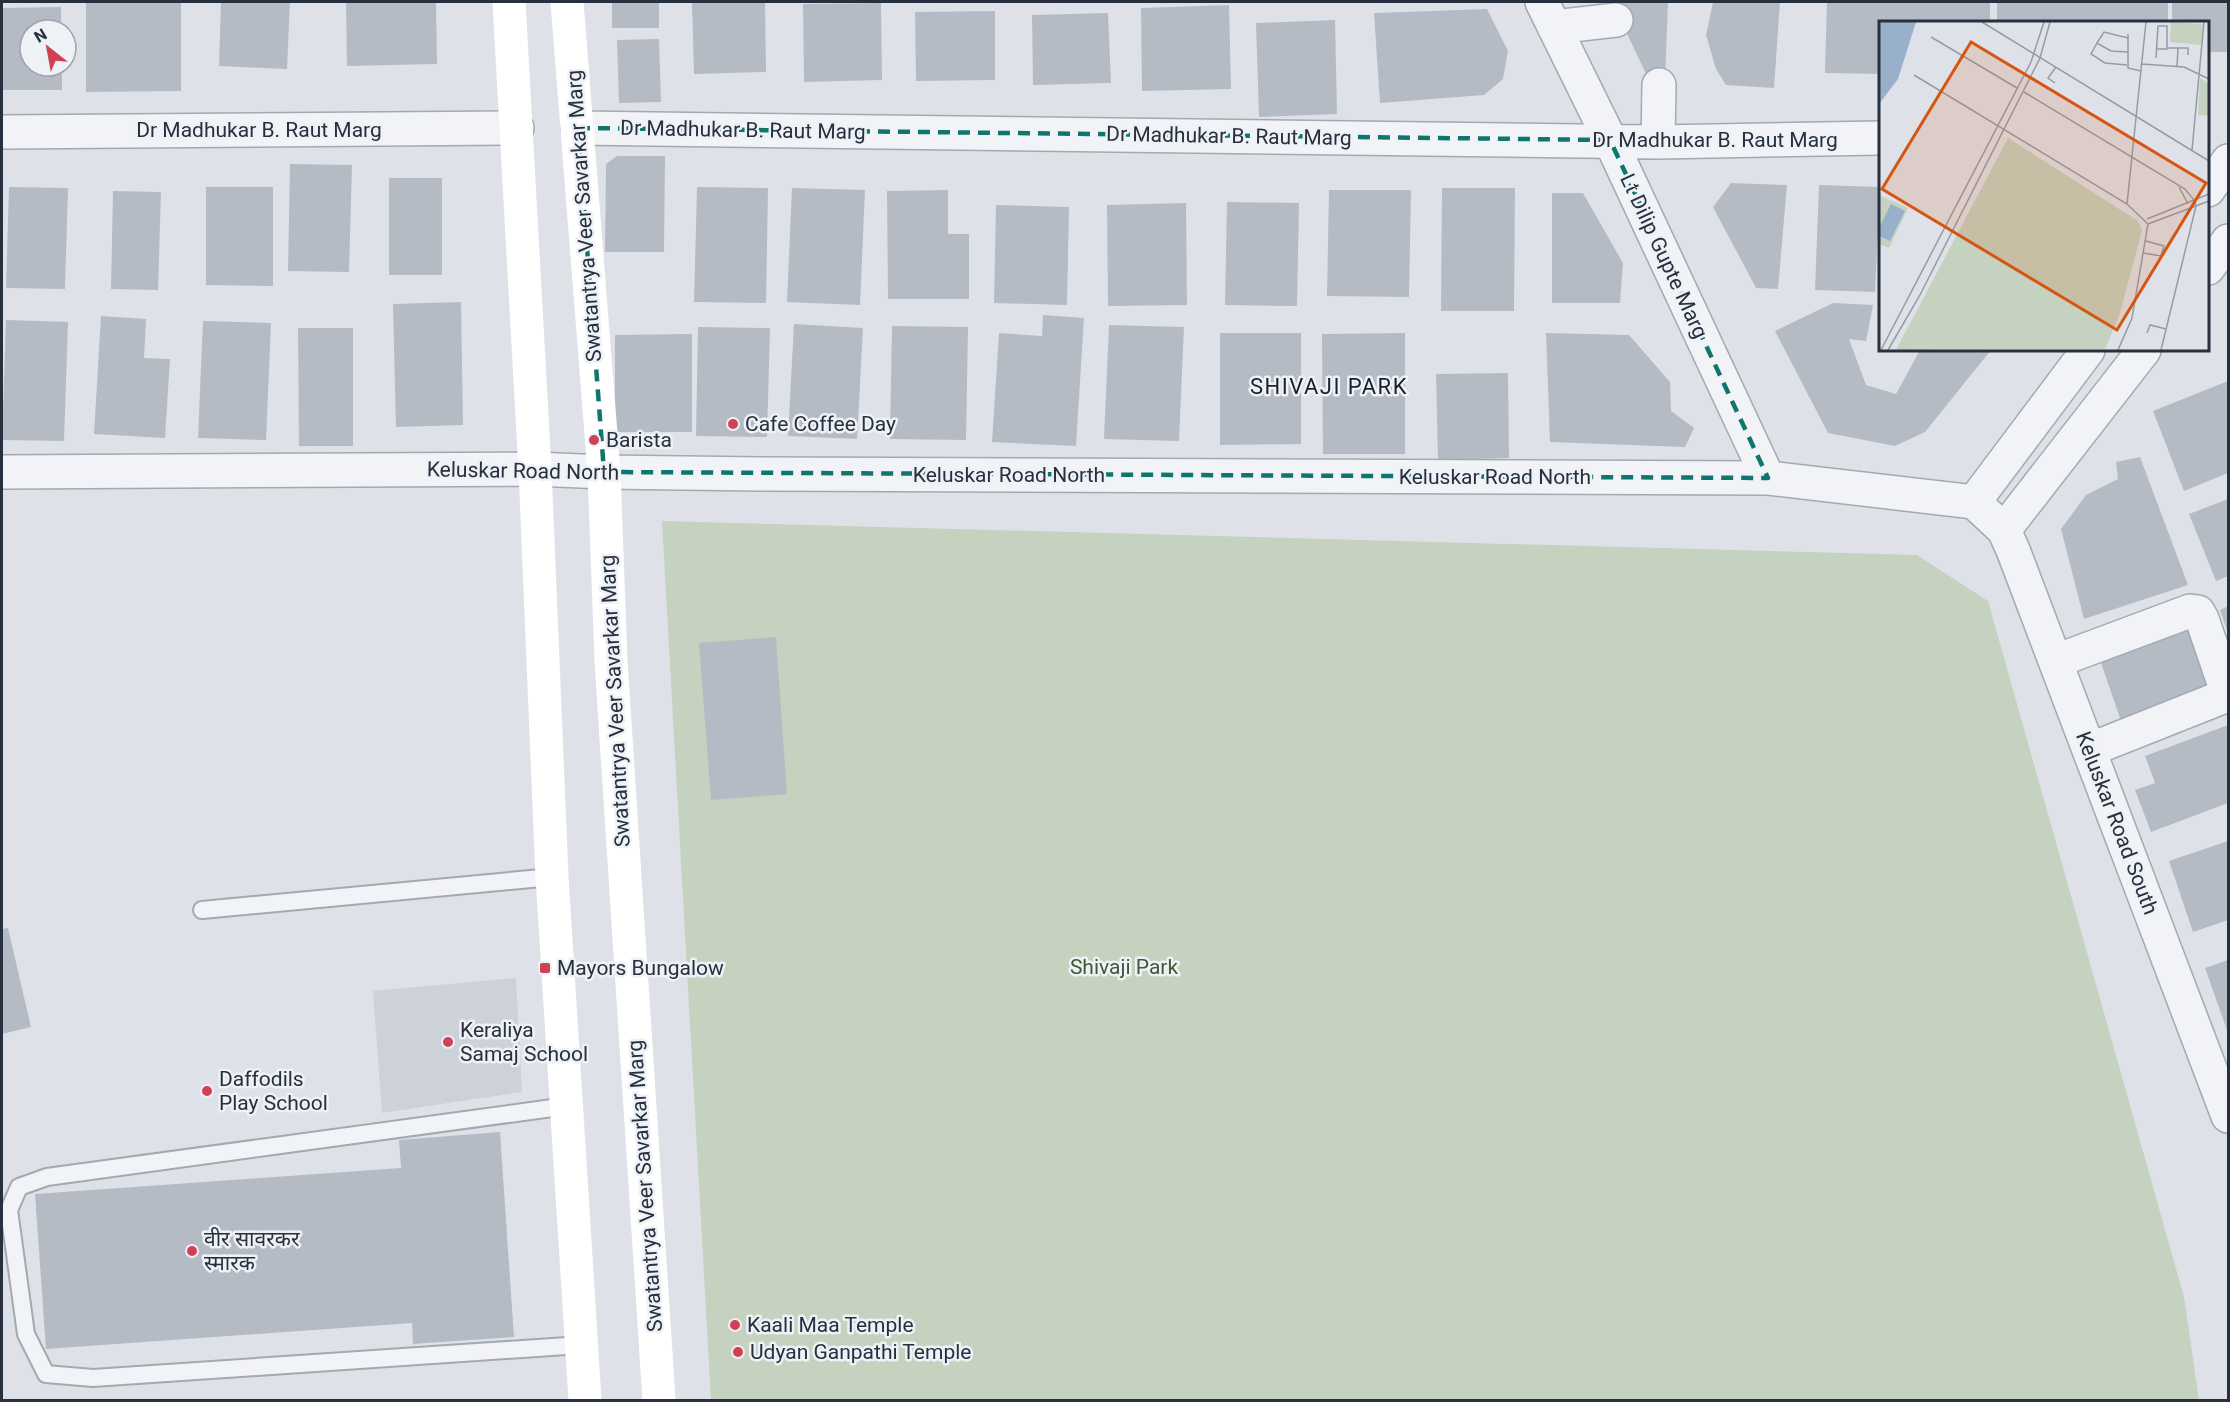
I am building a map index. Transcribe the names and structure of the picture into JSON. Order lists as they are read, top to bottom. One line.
{"streets":{"main road":["Swatantrya Veer Savarkar Marg"],"street":["Dr Madhukar B. Raut Marg","Lt Dilip Gupte Marg","Keluskar Road North","Keluskar Road South"]},"crossings":[["Dr Madhukar B. Raut Marg","Swatantrya Veer Savarkar Marg"],["Dr Madhukar B. Raut Marg","Lt Dilip Gupte Marg"],["Swatantrya Veer Savarkar Marg","Keluskar Road North"],["Lt Dilip Gupte Marg","Keluskar Road North"]],"districts":["SHIVAJI PARK"],"parks":["Shivaji Park"],"places":{"other":["Cafe Coffee Day","Barista","Keraliya Samaj School","Daffodils Play School","वीर सावरकर स्मारक","Kaali Maa Temple","Udyan Ganpathi Temple"],"transit":["Mayors Bungalow"]},"north":"top left"}
